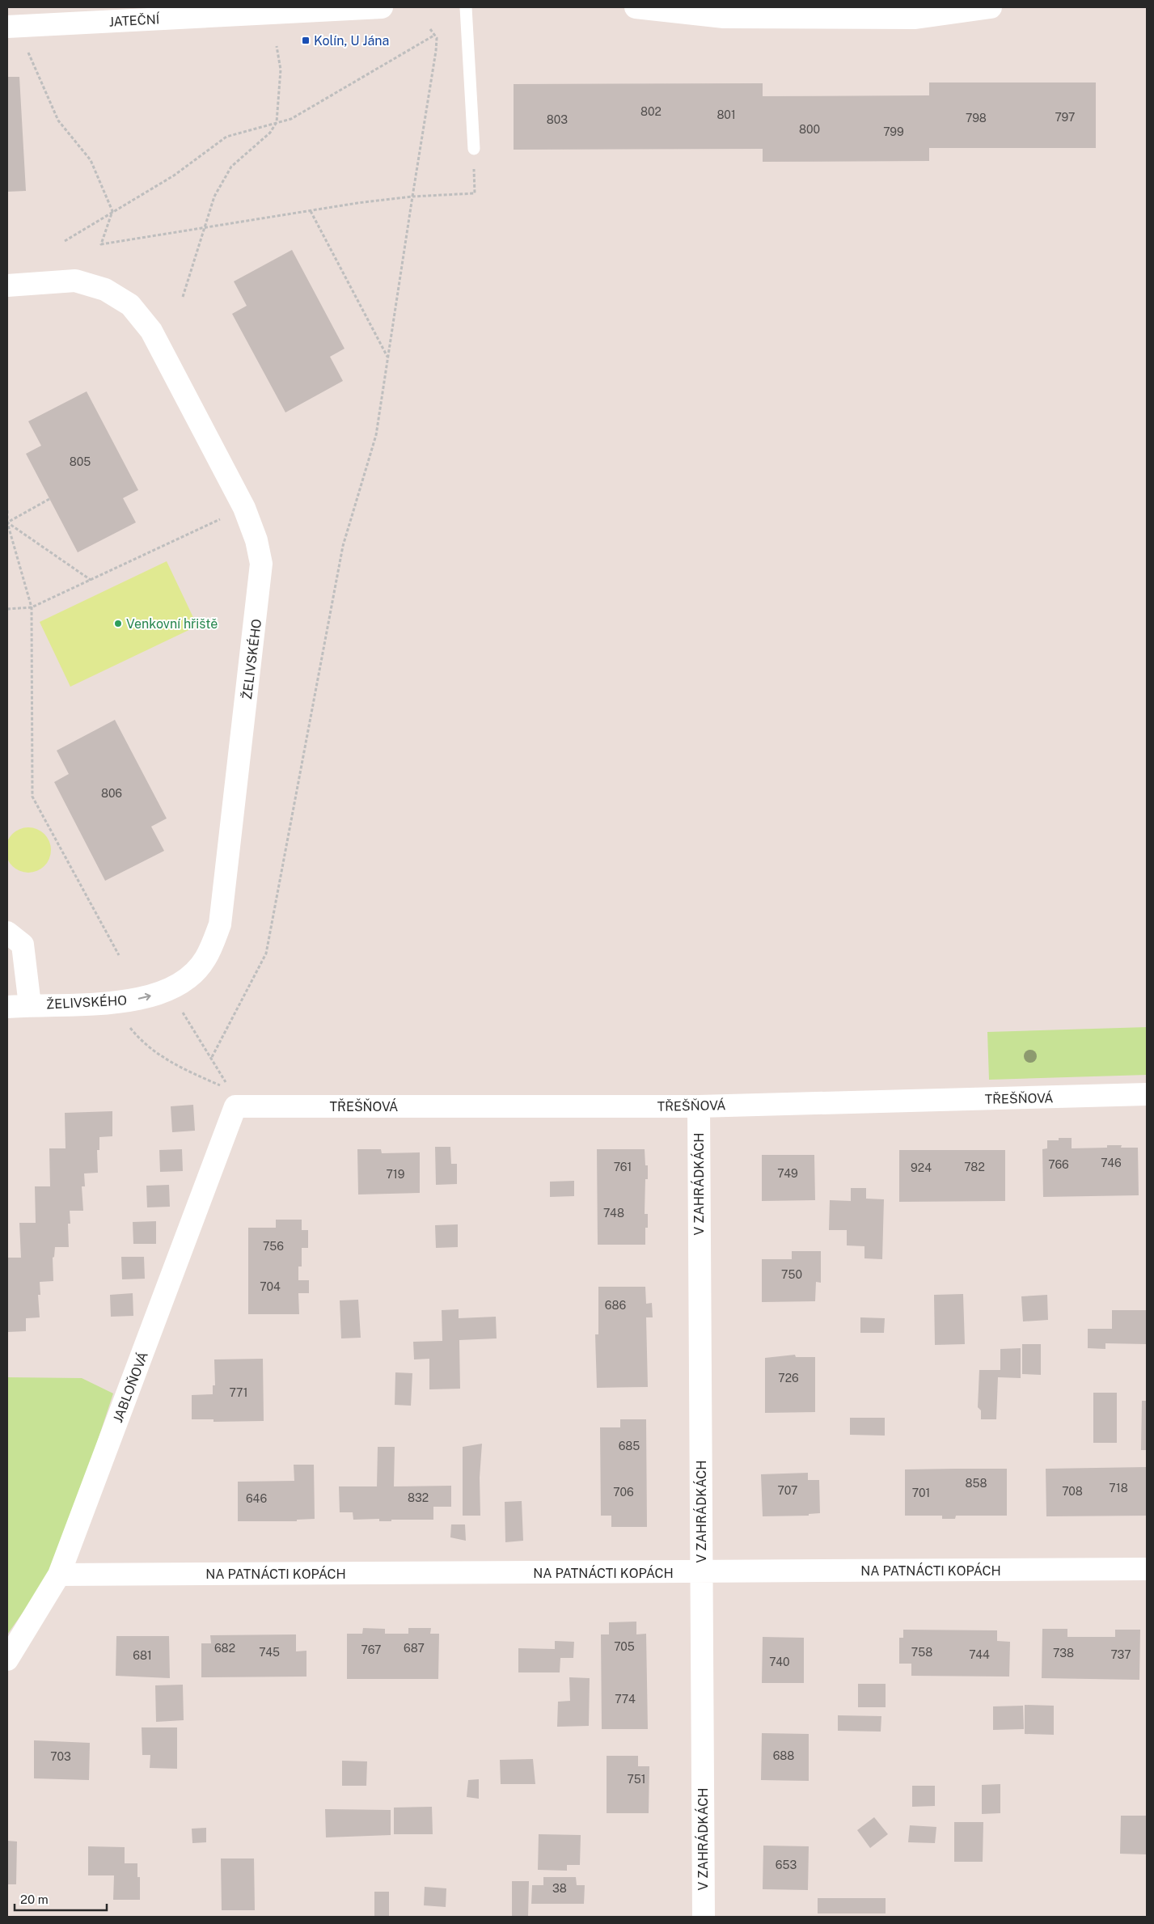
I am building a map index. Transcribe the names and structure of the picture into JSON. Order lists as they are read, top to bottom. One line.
{"streets":{"street":["JATEČNÍ","ŽELIVSKÉHO","TŘEŠŇOVÁ","V ZAHRÁDKÁCH","JABLOŇOVÁ","NA PATNÁCTI KOPÁCH"]},"crossings":[["TŘEŠŇOVÁ","V ZAHRÁDKÁCH"],["TŘEŠŇOVÁ","JABLOŇOVÁ"],["V ZAHRÁDKÁCH","NA PATNÁCTI KOPÁCH"],["JABLOŇOVÁ","NA PATNÁCTI KOPÁCH"]],"places":{"transit":["Kolín, U Jána"],"other":["Venkovní hřiště"]},"house_numbers":["802","801","797","798","803","800","799","805","806","746","766","761","782","924","749","719","748","756","750","704","686","726","771","685","858","718","707","708","706","701","832","646","705","682","687","767","745","758","738","744","737","681","740","774","688","703","751","653","38"],"scale_bar":"20 m"}
